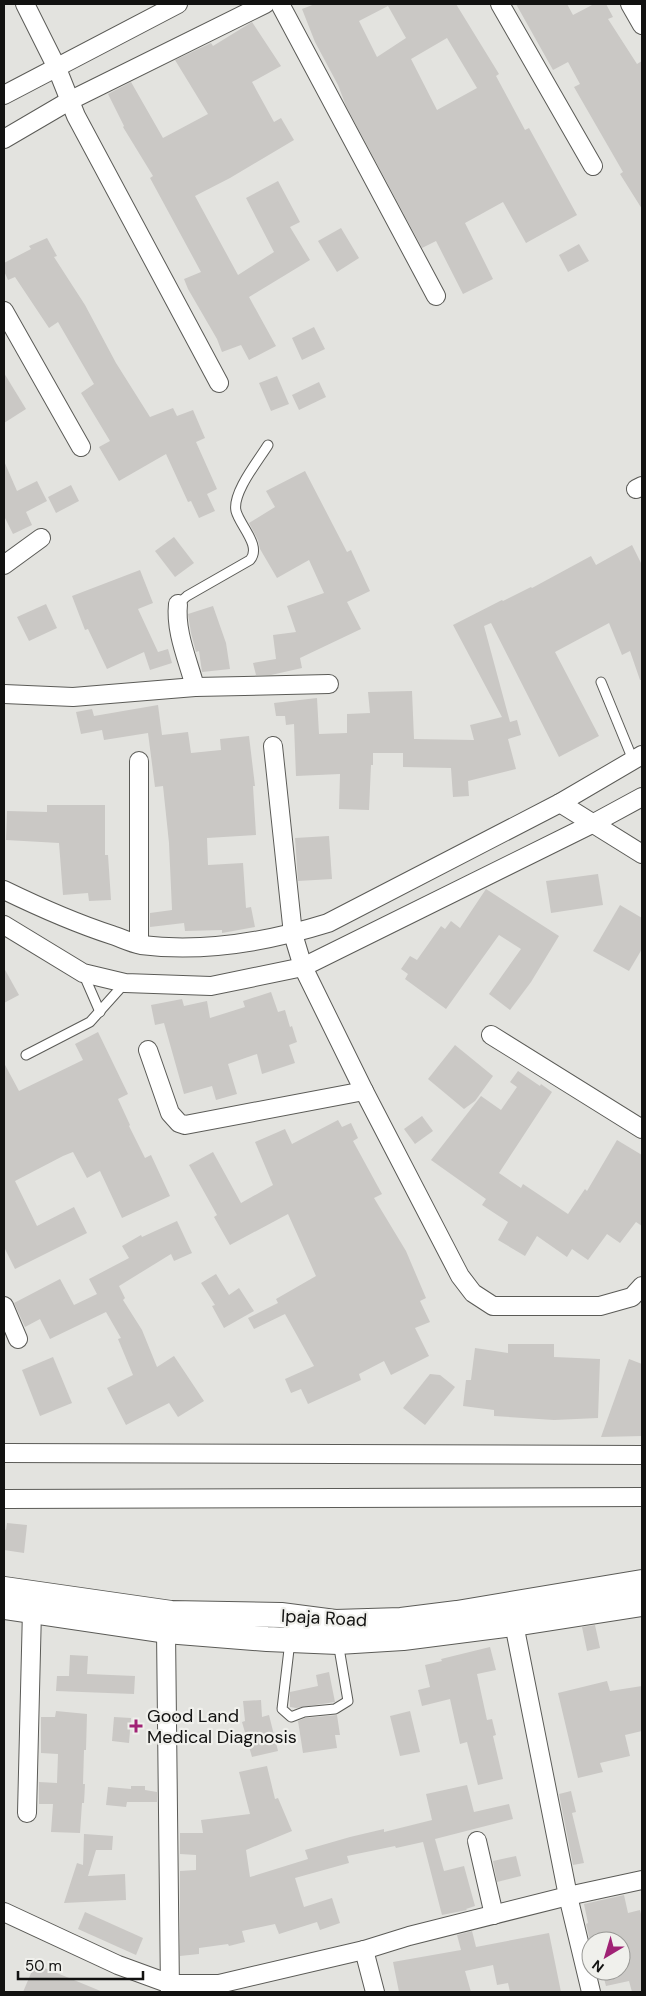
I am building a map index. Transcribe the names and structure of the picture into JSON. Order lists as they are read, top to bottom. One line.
{"streets":{"main road":["Ipaja Road"]},"places":{"health":["Good Land Medical Diagnosis"]},"scale_bar":"50 m","north":"bottom left"}
